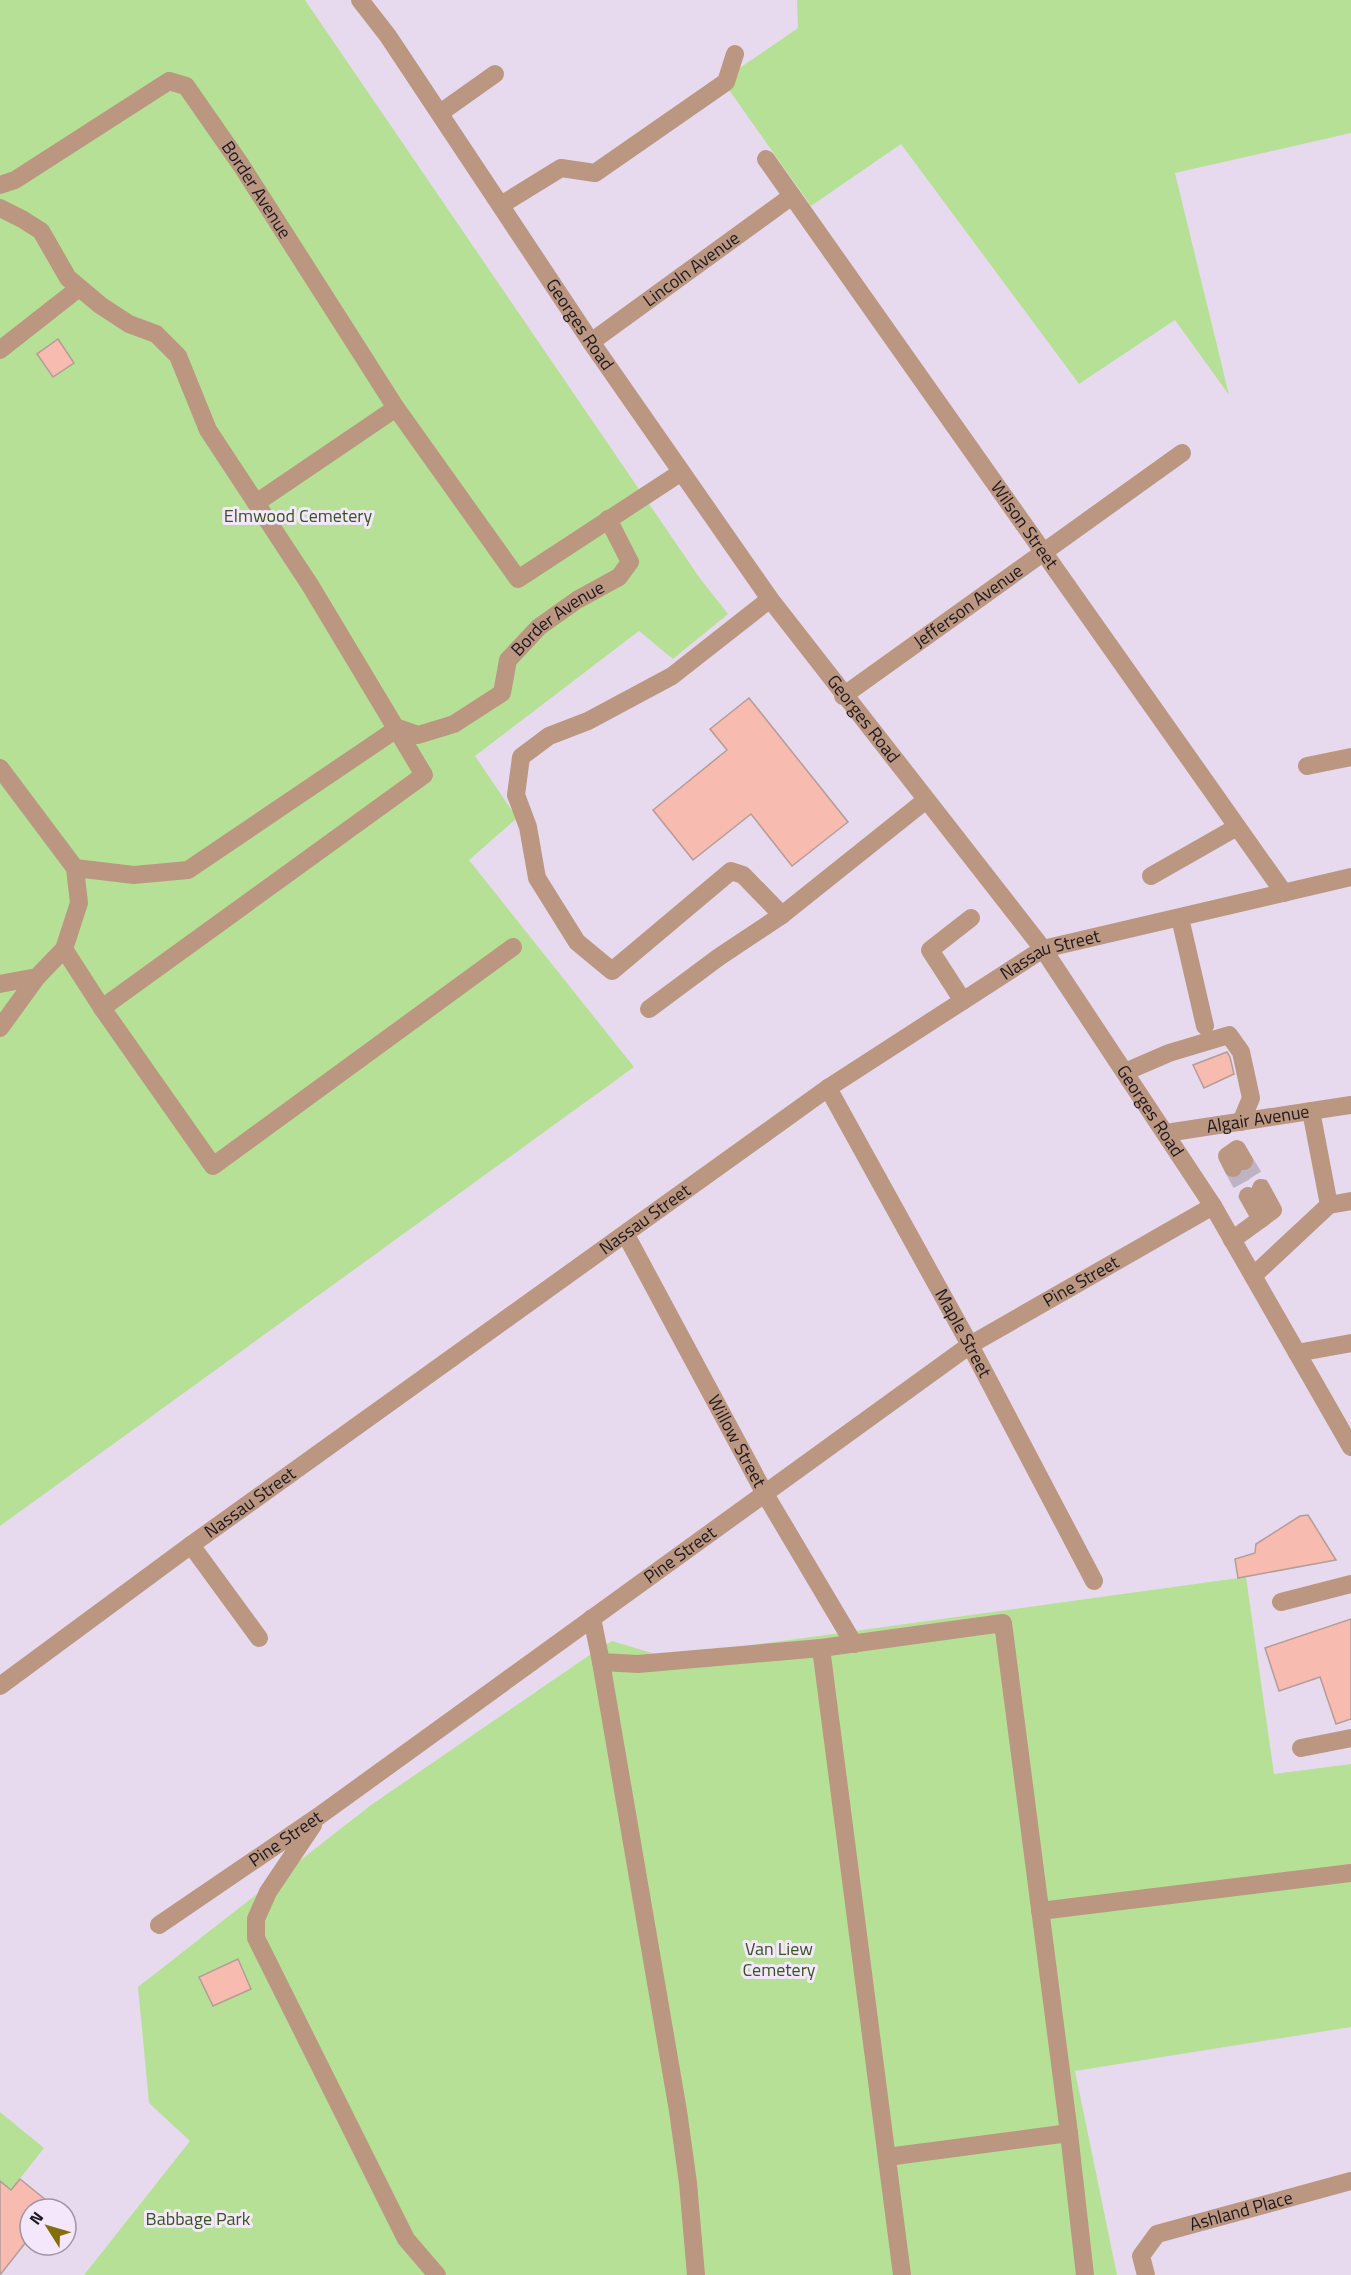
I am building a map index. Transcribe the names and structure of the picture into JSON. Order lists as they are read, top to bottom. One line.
{"streets":{"street":["Border Avenue","Lincoln Avenue","Georges Road","Wilson Street","Jefferson Avenue","Nassau Street","Algair Avenue","Pine Street","Maple Street","Willow Street","Ashland Place"]},"crossings":[["Lincoln Avenue","Georges Road"],["Lincoln Avenue","Wilson Street"],["Georges Road","Jefferson Avenue"],["Georges Road","Nassau Street"],["Georges Road","Algair Avenue"],["Georges Road","Pine Street"],["Wilson Street","Jefferson Avenue"],["Wilson Street","Nassau Street"],["Nassau Street","Maple Street"],["Nassau Street","Willow Street"],["Pine Street","Maple Street"],["Pine Street","Willow Street"]],"parks":["Elmwood Cemetery","Van Liew Cemetery","Babbage Park"],"north":"top left"}
